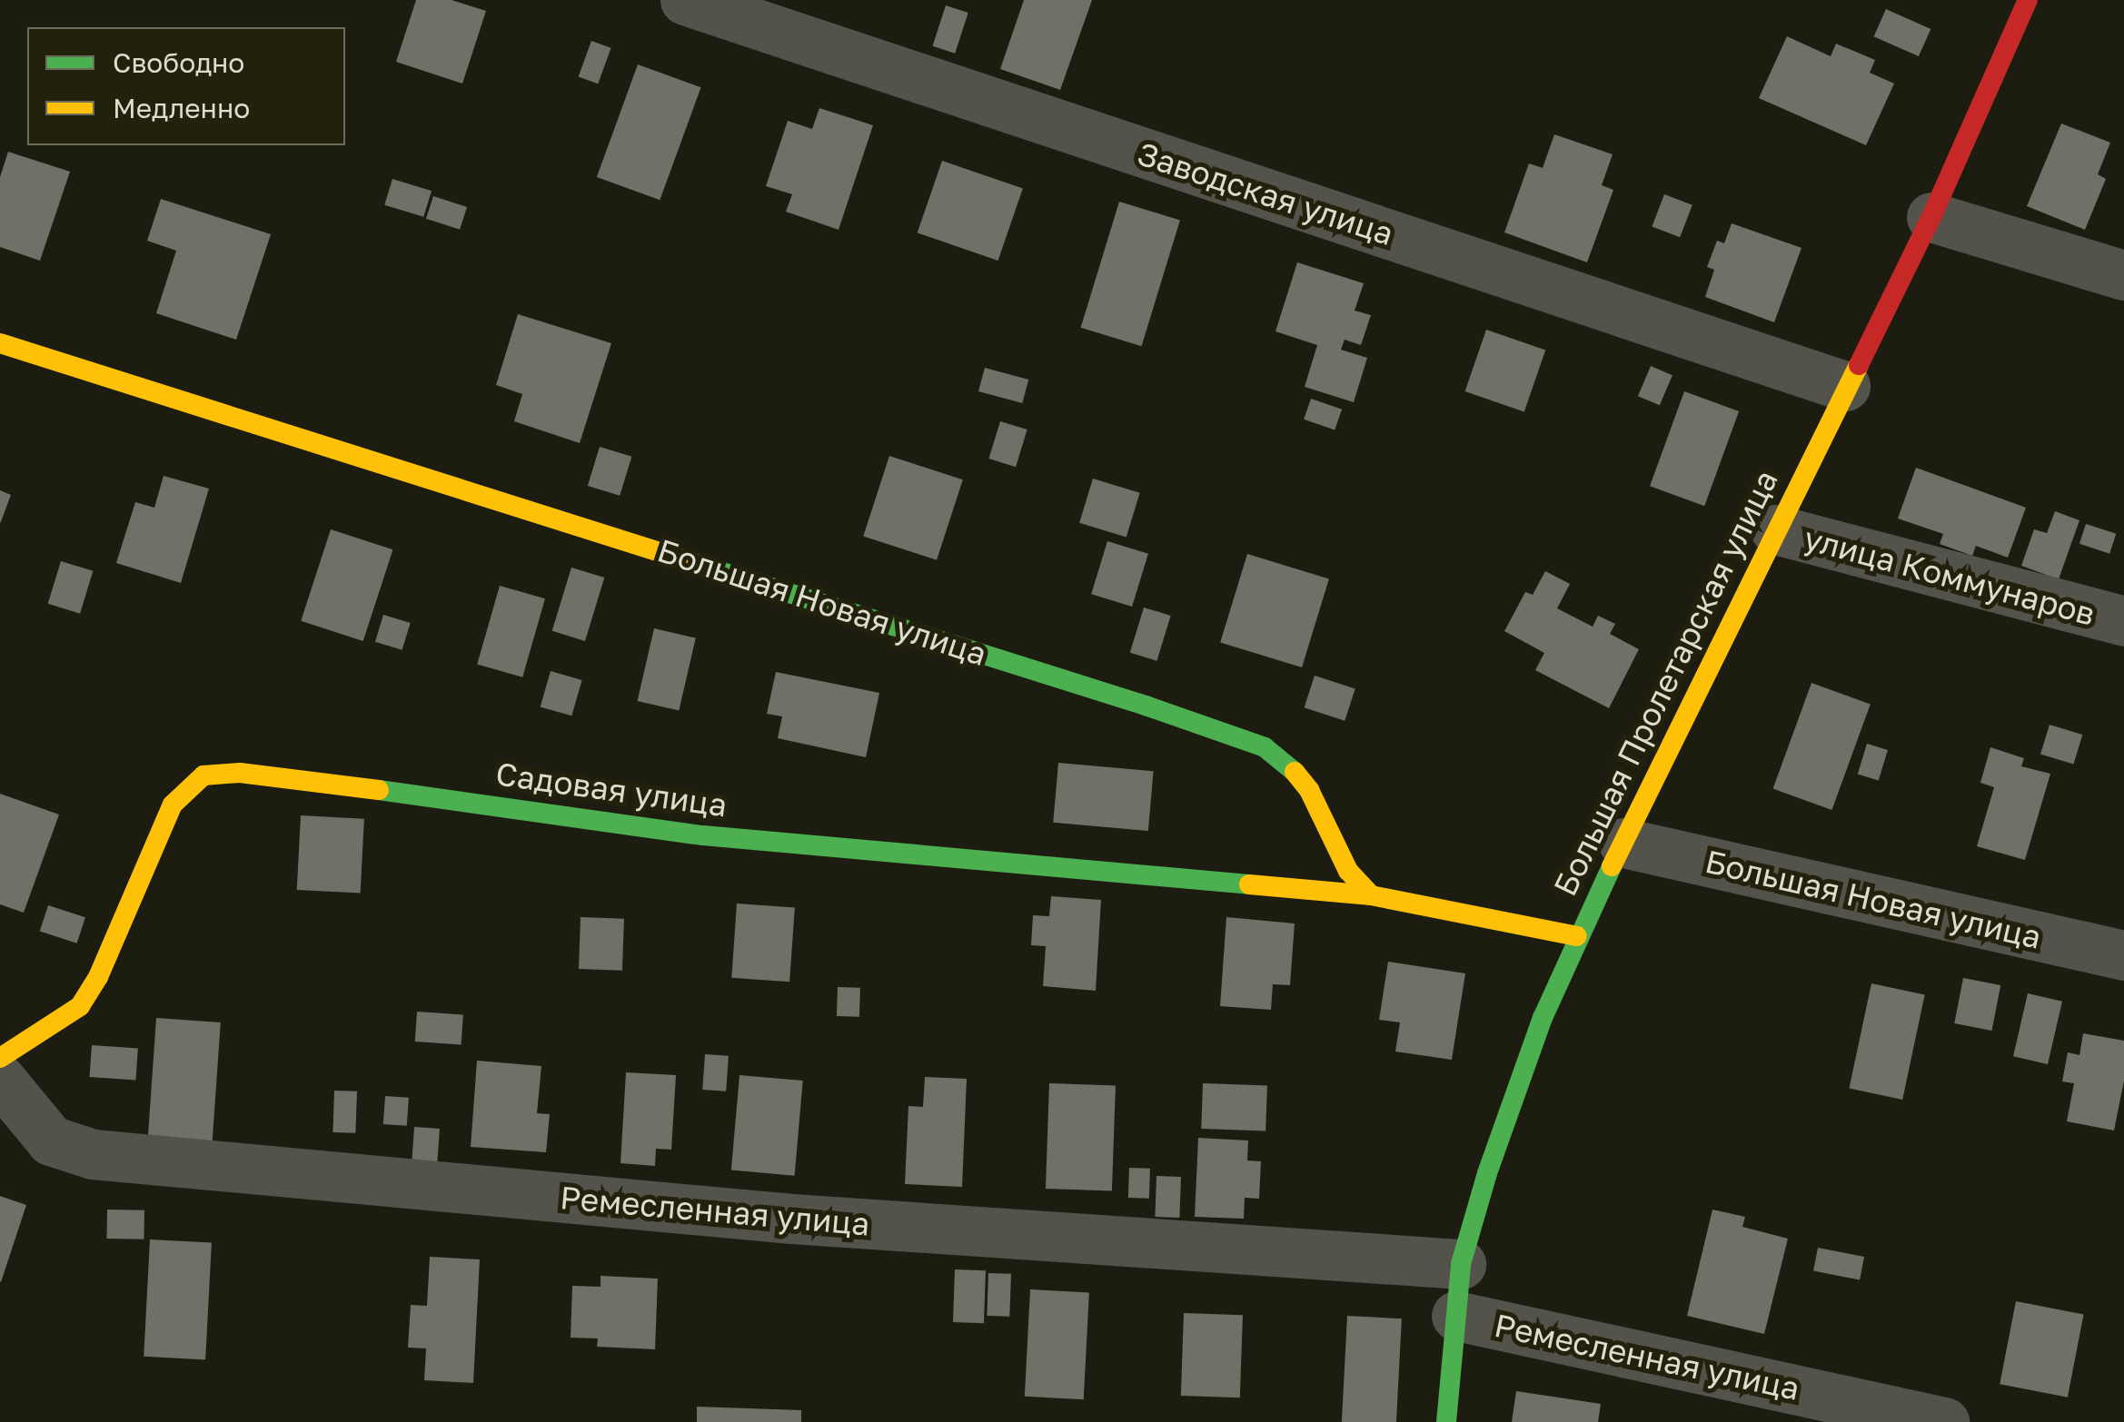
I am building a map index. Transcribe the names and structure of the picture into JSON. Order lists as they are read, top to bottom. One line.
{"streets":{"street":["Заводская улица","улица Коммунаров","Большая Новая улица","Большая Пролетарская улица","Садовая улица","Ремесленная улица"]},"crossings":[["Заводская улица","Большая Пролетарская улица"],["улица Коммунаров","Большая Пролетарская улица"],["Большая Новая улица","Большая Пролетарская улица"],["Большая Новая улица","Садовая улица"],["Большая Пролетарская улица","Ремесленная улица"]],"legend":["Свободно","Медленно"]}
